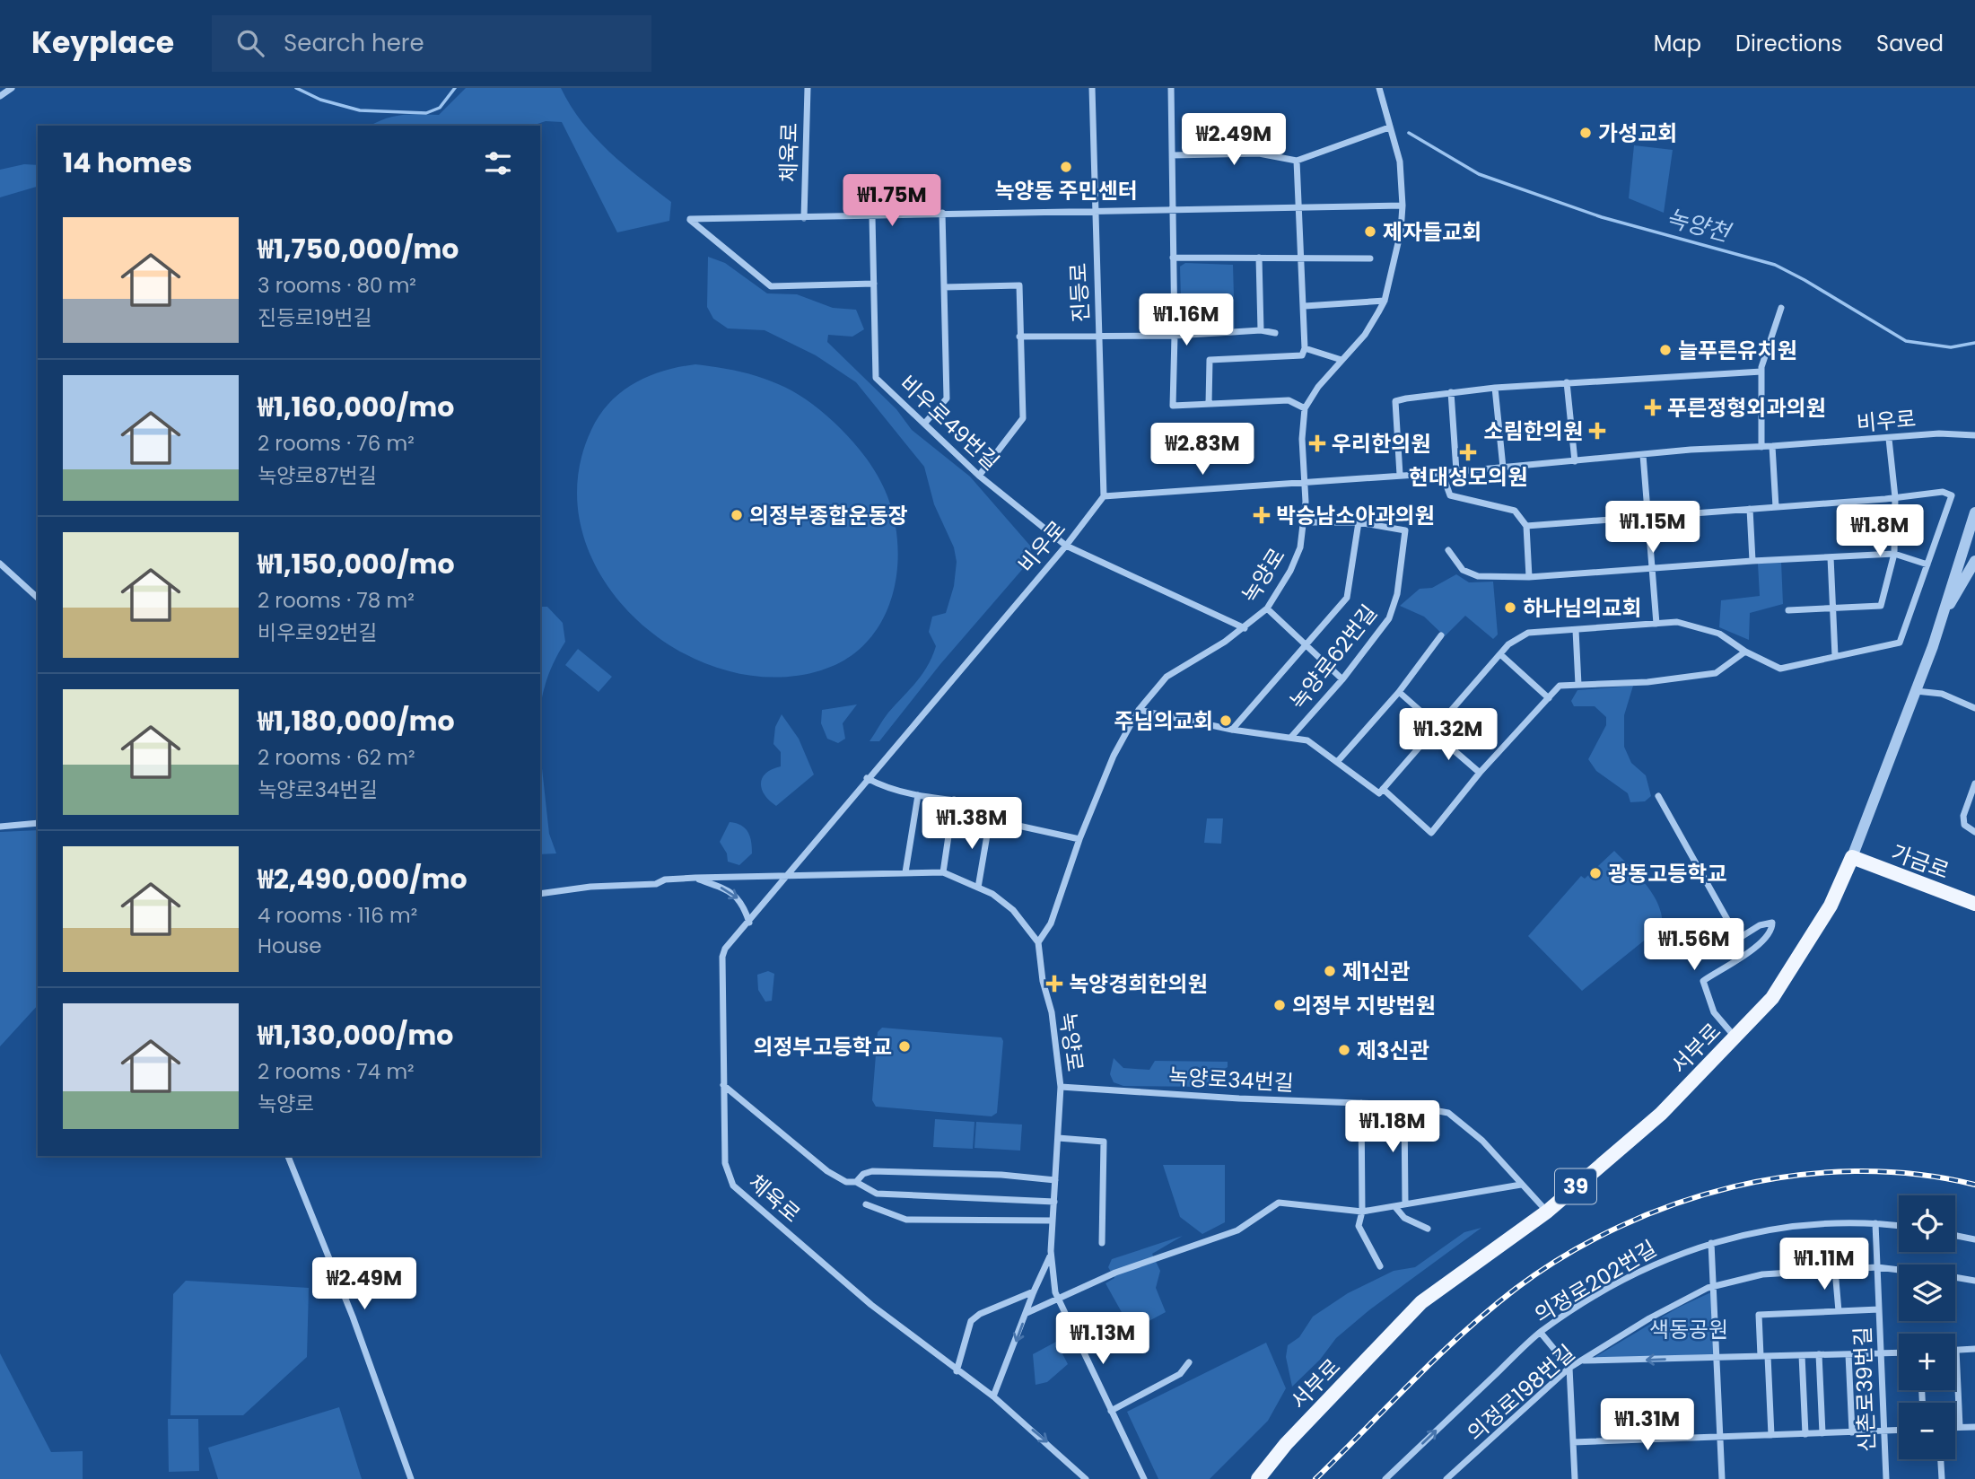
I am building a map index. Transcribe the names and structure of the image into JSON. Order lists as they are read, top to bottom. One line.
{"streets":{"main road":["가금로","서부로","39"],"street":["체육로","진등로","비우로","비우로49번길","녹양로","녹양로62번길","녹양로34번길","의정로202번길","신촌로39번길","의정로198번길"]},"crossings":[["체육로","비우로"],["진등로","비우로"],["비우로","비우로49번길"],["비우로","녹양로"],["비우로49번길","녹양로"],["녹양로","녹양로62번길"],["녹양로","녹양로34번길"],["가금로","서부로"],["서부로","녹양로34번길"],["의정로202번길","신촌로39번길"],["신촌로39번길","의정로198번길"]],"one_way":["의정로202번길"],"water":["녹양천"],"parks":["색동공원"],"places":{"other":["가성교회","녹양동 주민센터","제자들교회","늘푸른유치원","의정부종합운동장","하나님의교회","주님의교회","광동고등학교","제1신관","의정부 지방법원","의정부고등학교","제3신관"],"health":["푸른정형외과의원","소림한의원","우리한의원","현대성모의원","박승남소아과의원","녹양경희한의원"]},"page":{"header":"Keyplace","search":"Search here","nav":["Map","Directions","Saved"],"price":["₩2.49M","₩1.75M","₩1.16M","₩2.83M","₩1.15M","₩1.8M","₩1.32M","₩1.38M","₩1.56M","₩1.18M","₩1.11M","₩2.49M","₩1.13M","₩1.31M"],"heading":"14 homes","list":[{"name":"₩1,750,000/mo","note":"3 rooms · 80 m² · 진등로19번길"},{"name":"₩1,160,000/mo","note":"2 rooms · 76 m² · 녹양로87번길"},{"name":"₩1,150,000/mo","note":"2 rooms · 78 m² · 비우로92번길"},{"name":"₩1,180,000/mo","note":"2 rooms · 62 m² · 녹양로34번길"},{"name":"₩2,490,000/mo","note":"4 rooms · 116 m² · House"},{"name":"₩1,130,000/mo","note":"2 rooms · 74 m² · 녹양로"}],"map_buttons":["+","−"]}}
